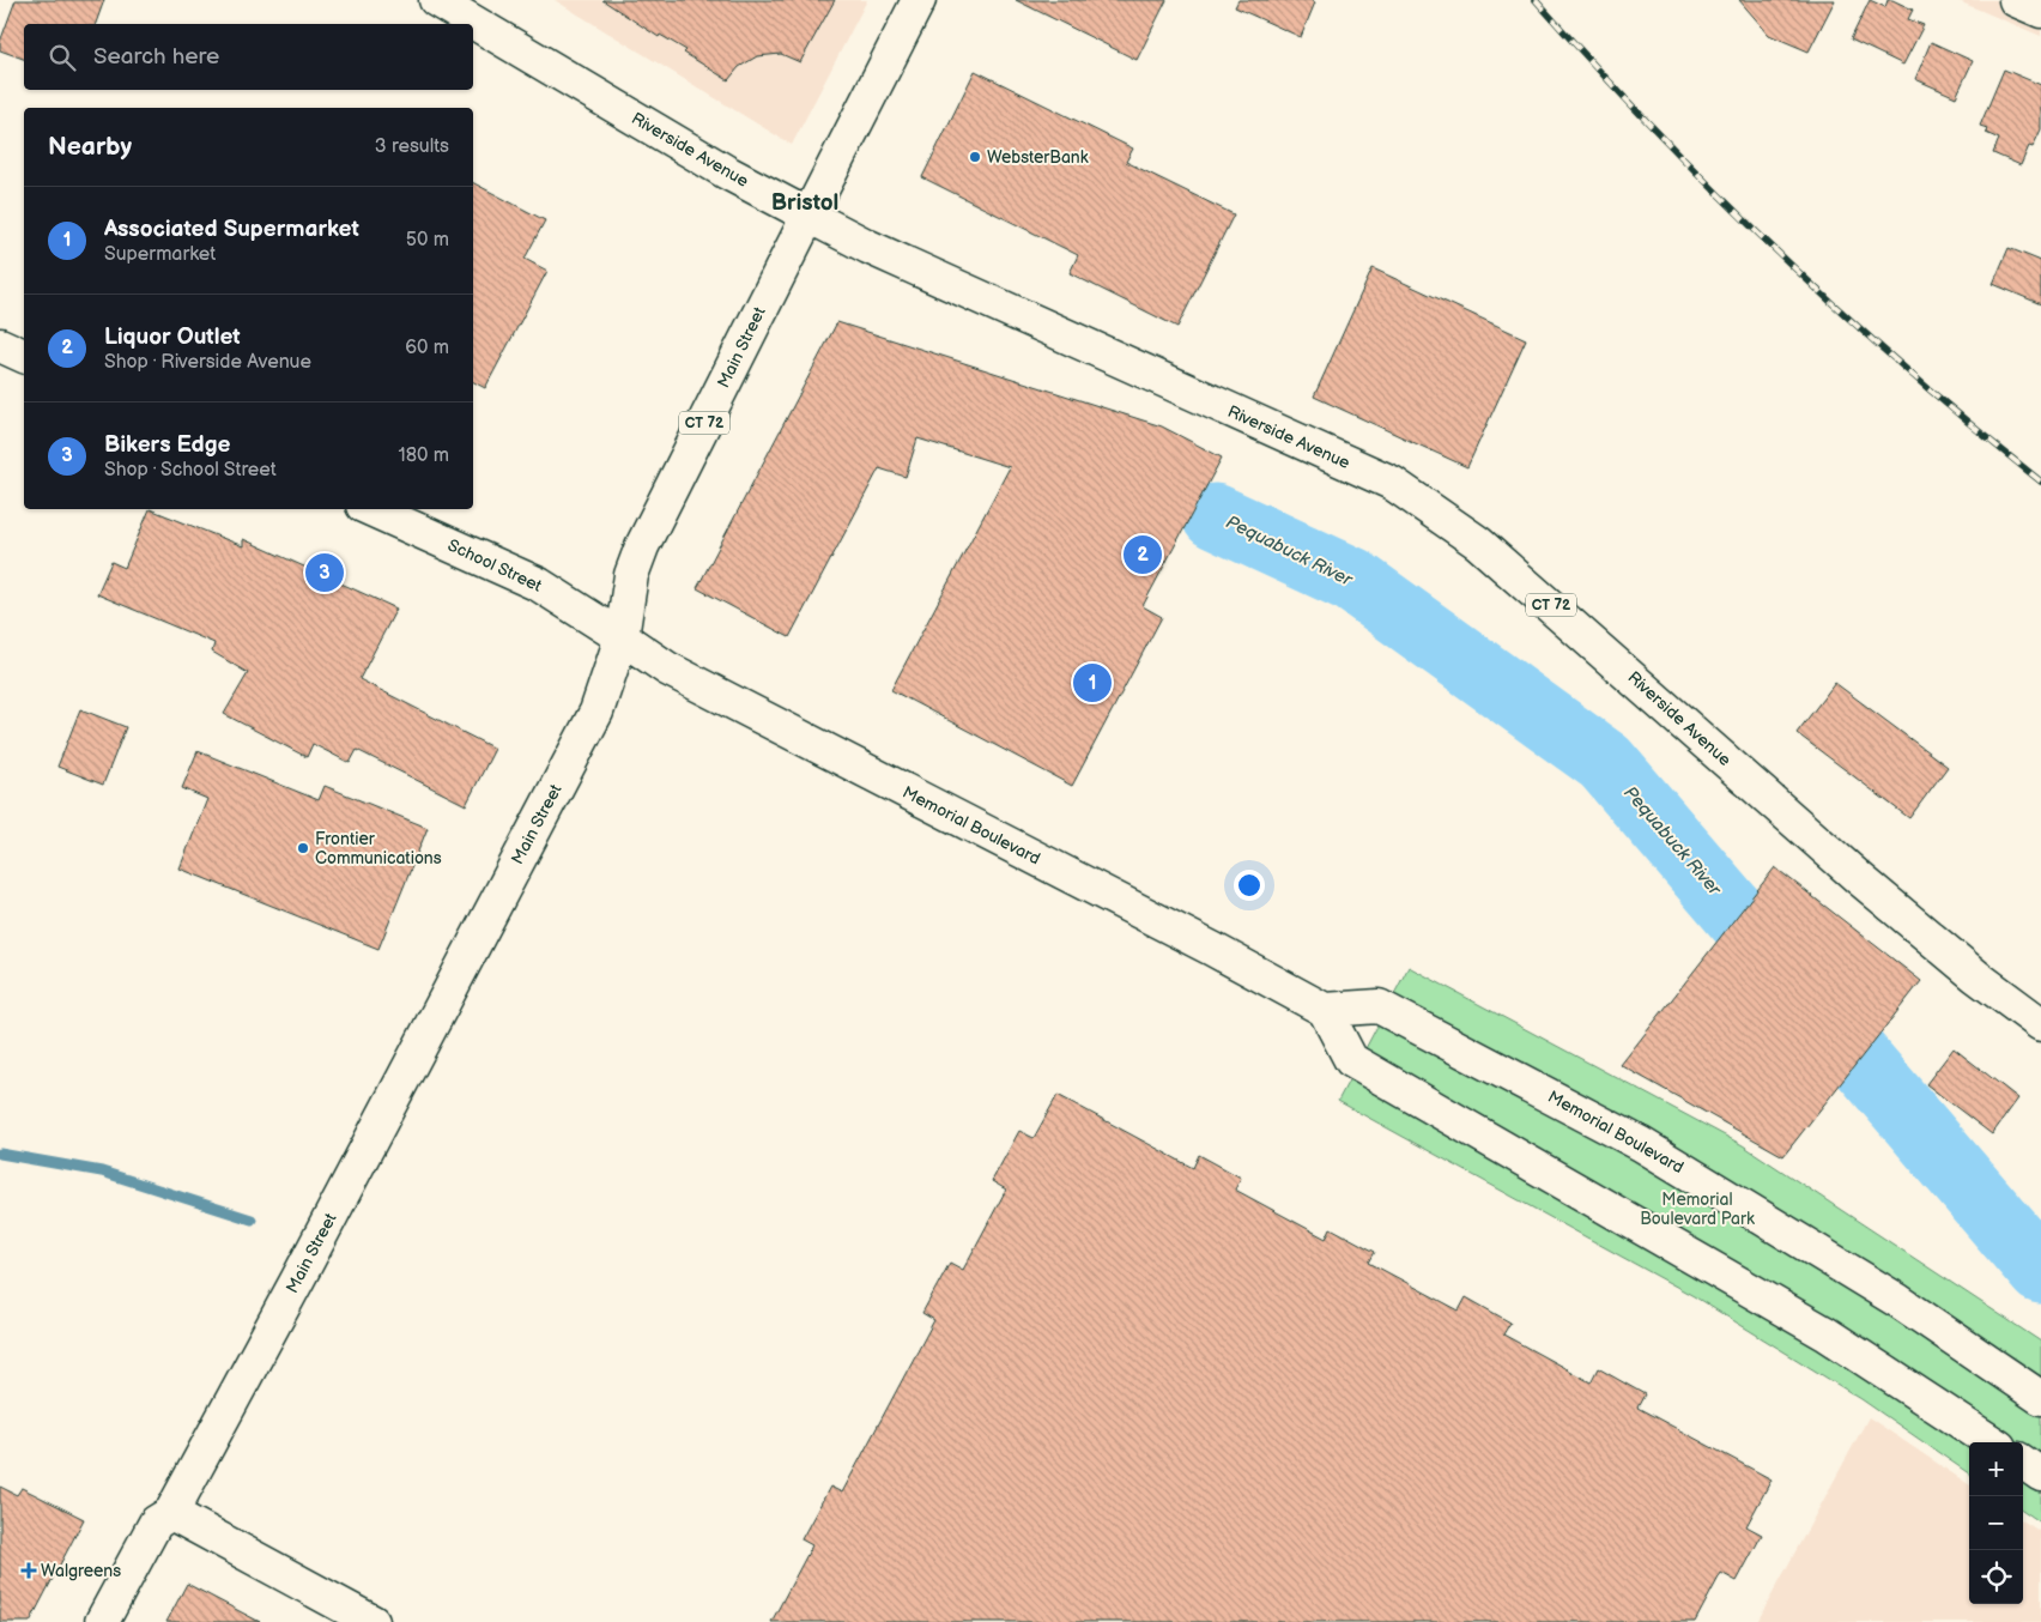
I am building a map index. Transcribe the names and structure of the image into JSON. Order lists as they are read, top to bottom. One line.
{"streets":{"main road":["Riverside Avenue","Main Street","CT 72","School Street","Memorial Boulevard"]},"crossings":[["Riverside Avenue","Main Street"],["Main Street","School Street"],["Main Street","Memorial Boulevard"],["School Street","Memorial Boulevard"]],"districts":["Bristol"],"water":["Pequabuck River"],"parks":["Memorial Boulevard Park"],"places":{"other":["WebsterBank","Frontier Communications"],"health":["Walgreens"]},"page":{"search":"Search here","heading":["Nearby","3 results"],"list":[{"mark":"1","name":"Associated Supermarket","note":"Supermarket","value":"50 m"},{"mark":"2","name":"Liquor Outlet","note":"Shop · Riverside Avenue","value":"60 m"},{"mark":"3","name":"Bikers Edge","note":"Shop · School Street","value":"180 m"}],"pins":["2","3","1"],"map_buttons":["+","−"]}}
